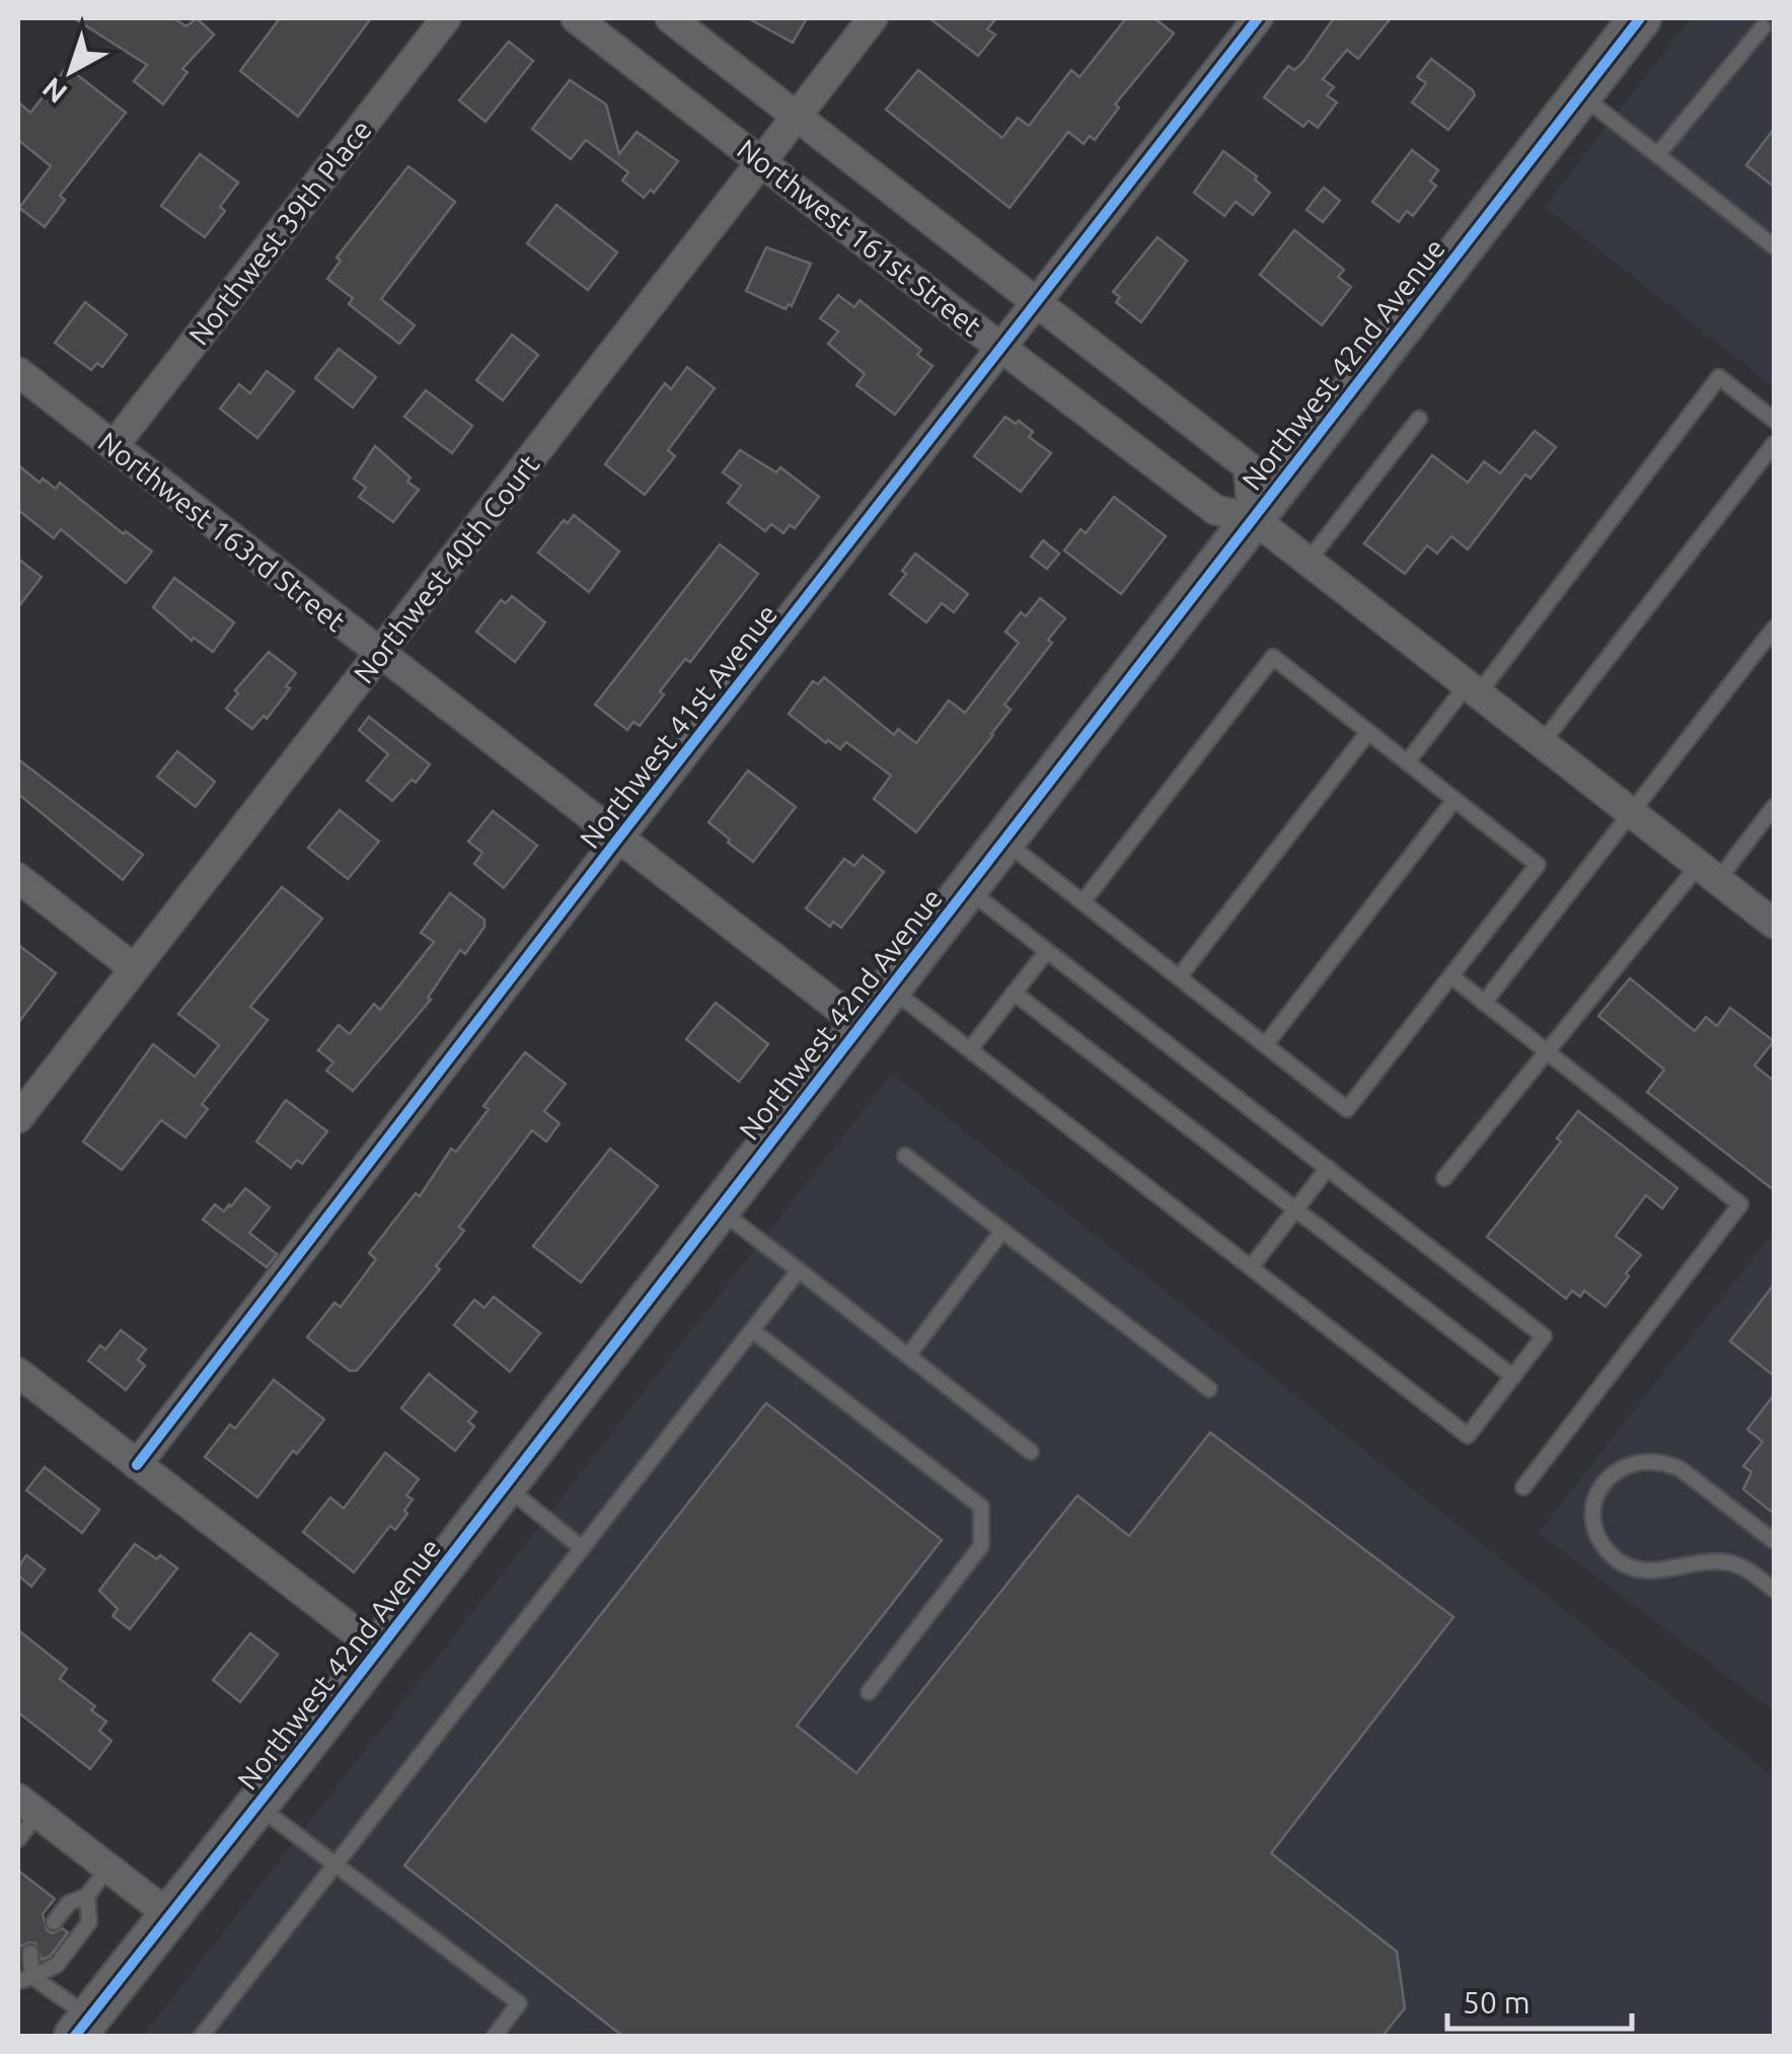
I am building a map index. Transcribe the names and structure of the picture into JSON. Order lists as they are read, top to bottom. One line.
{"streets":{"street":["Northwest 39th Place","Northwest 161st Street","Northwest 42nd Avenue","Northwest 163rd Street","Northwest 40th Court","Northwest 41st Avenue"]},"crossings":[["Northwest 39th Place","Northwest 163rd Street"],["Northwest 161st Street","Northwest 42nd Avenue"],["Northwest 161st Street","Northwest 40th Court"],["Northwest 161st Street","Northwest 41st Avenue"],["Northwest 42nd Avenue","Northwest 163rd Street"],["Northwest 163rd Street","Northwest 40th Court"],["Northwest 163rd Street","Northwest 41st Avenue"]],"scale_bar":"50 m","north":"bottom left"}
